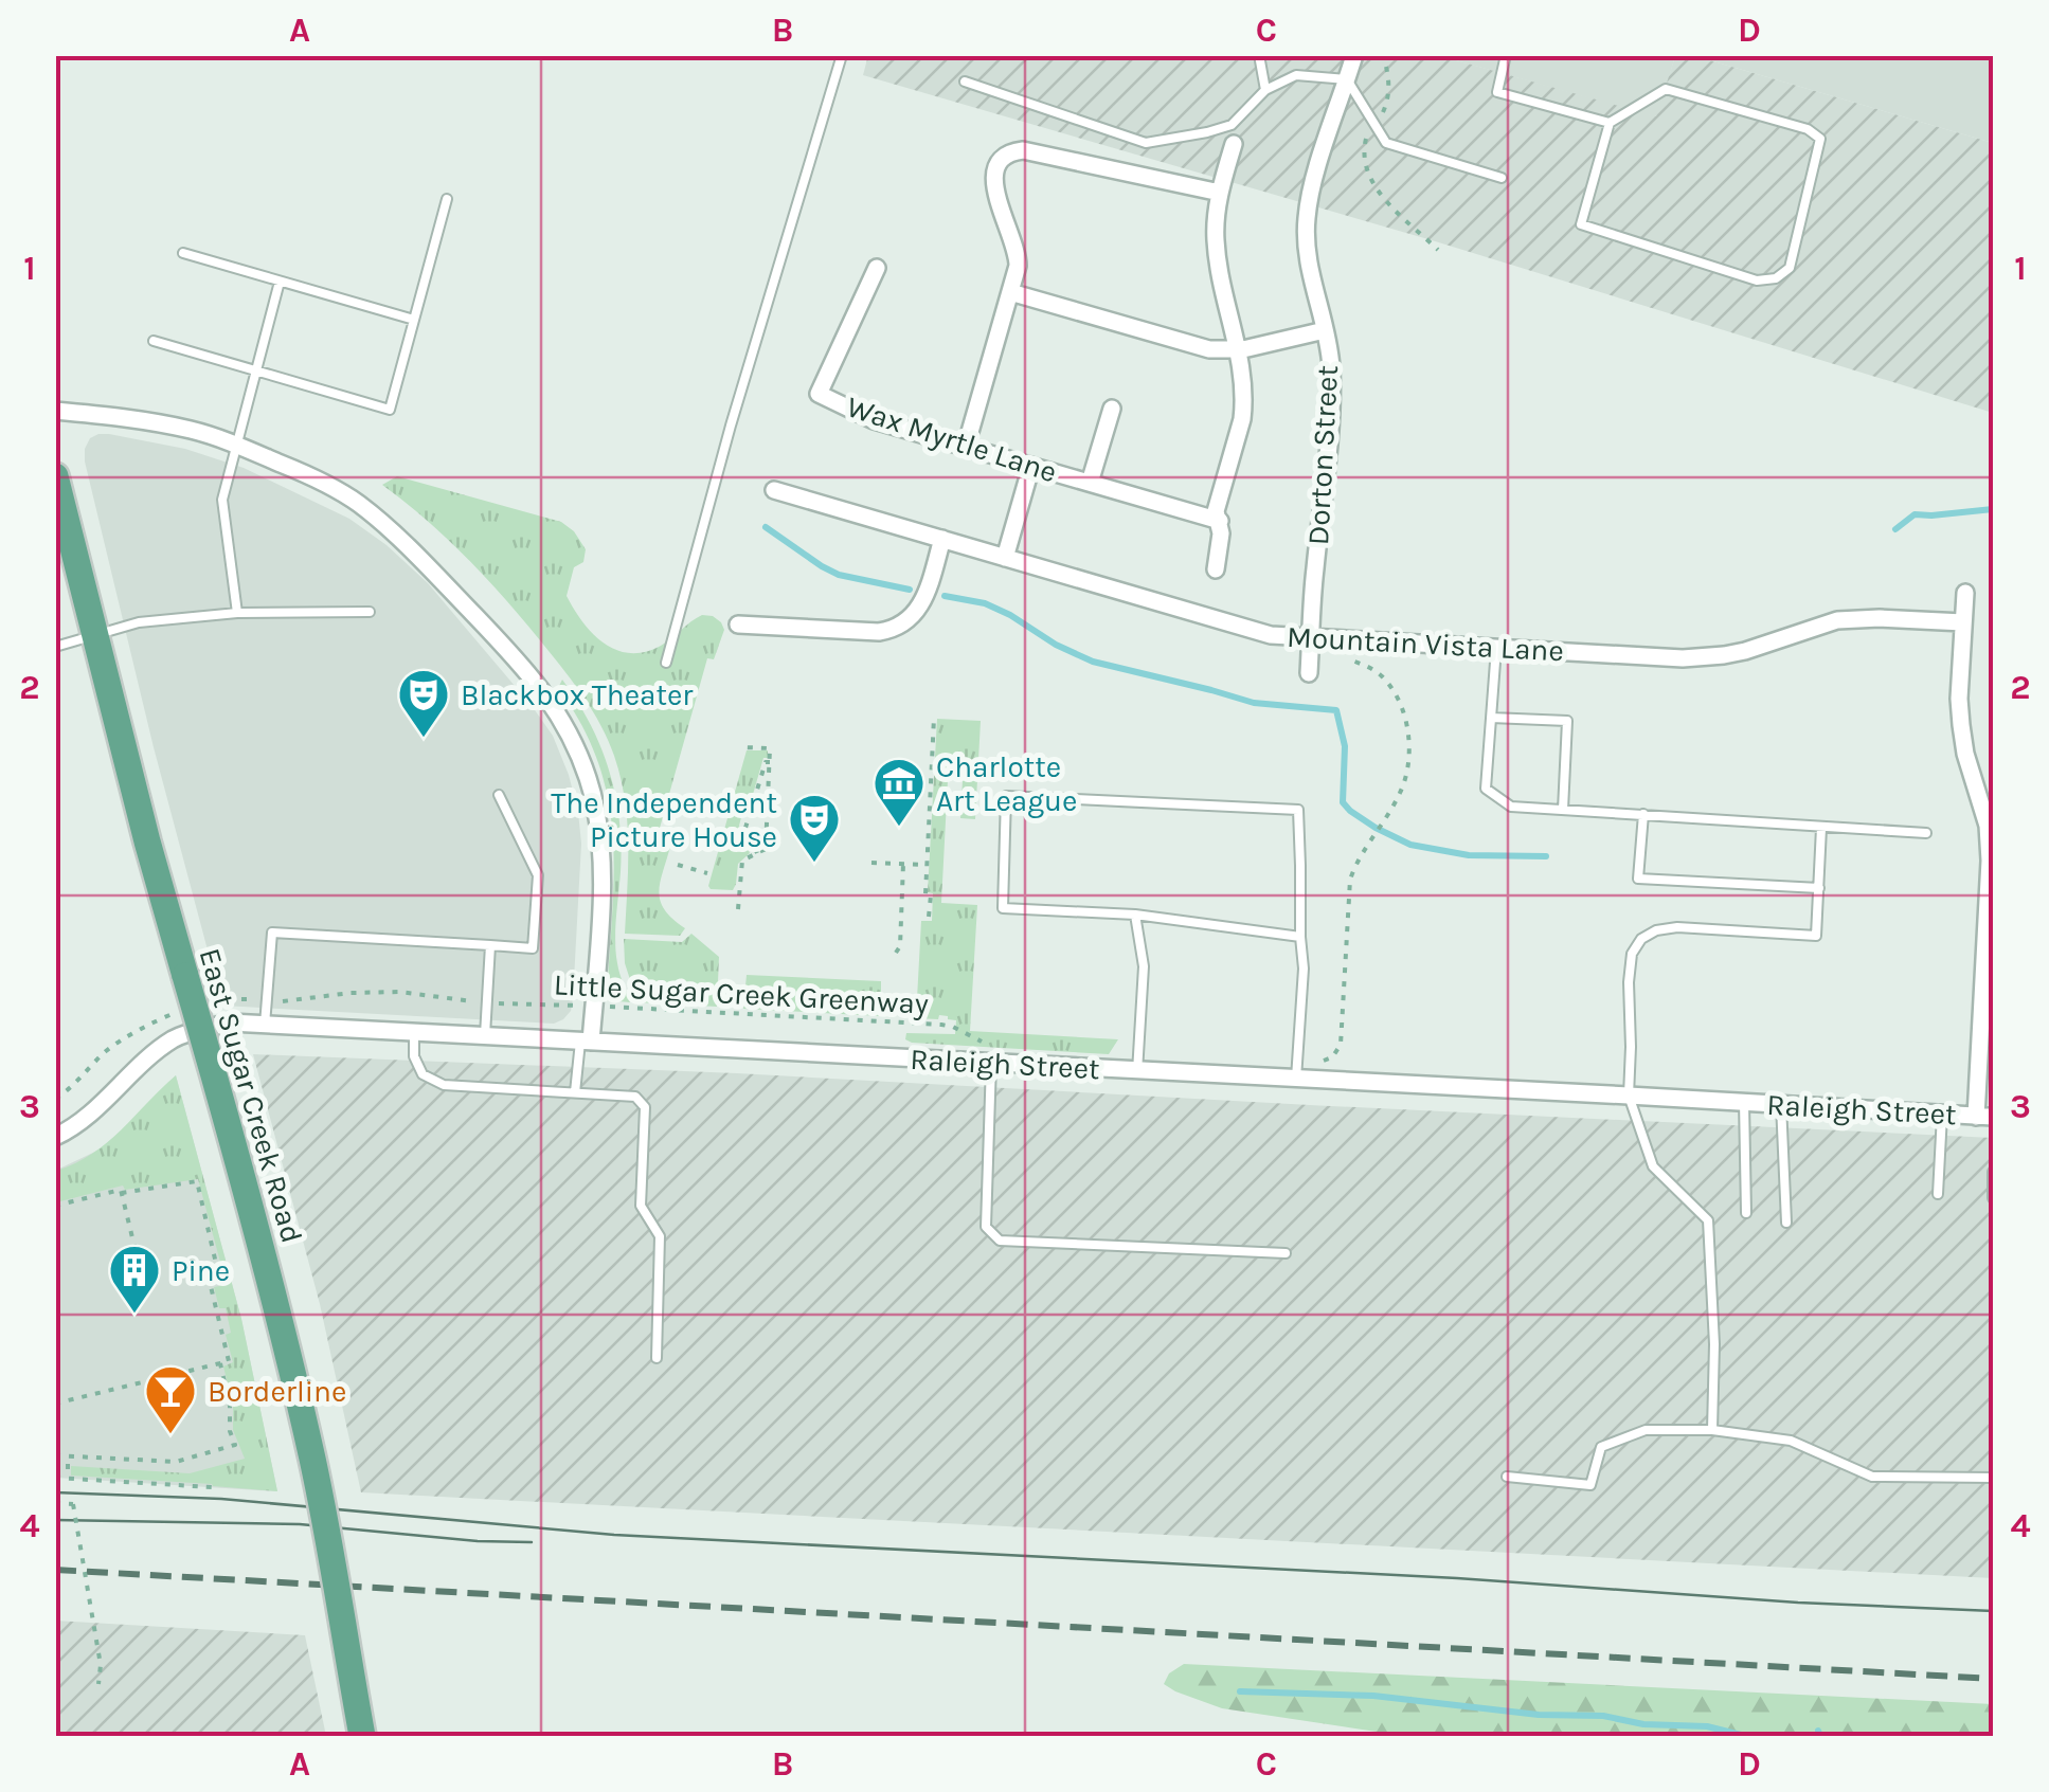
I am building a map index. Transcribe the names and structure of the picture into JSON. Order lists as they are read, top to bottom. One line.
{"streets":{"main road":["East Sugar Creek Road"],"street":["Wax Myrtle Lane","Dorton Street","Mountain Vista Lane","Raleigh Street"],"path":["Little Sugar Creek Greenway"]},"crossings":[["Dorton Street","Mountain Vista Lane"]],"places":{"theatre":["Blackbox Theater","The Independent Picture House"],"museum":["Charlotte Art League"],"building":["Pine"],"bar":["Borderline"]},"grid":{"columns":["A","B","C","D"],"rows":["1","2","3","4"]}}
